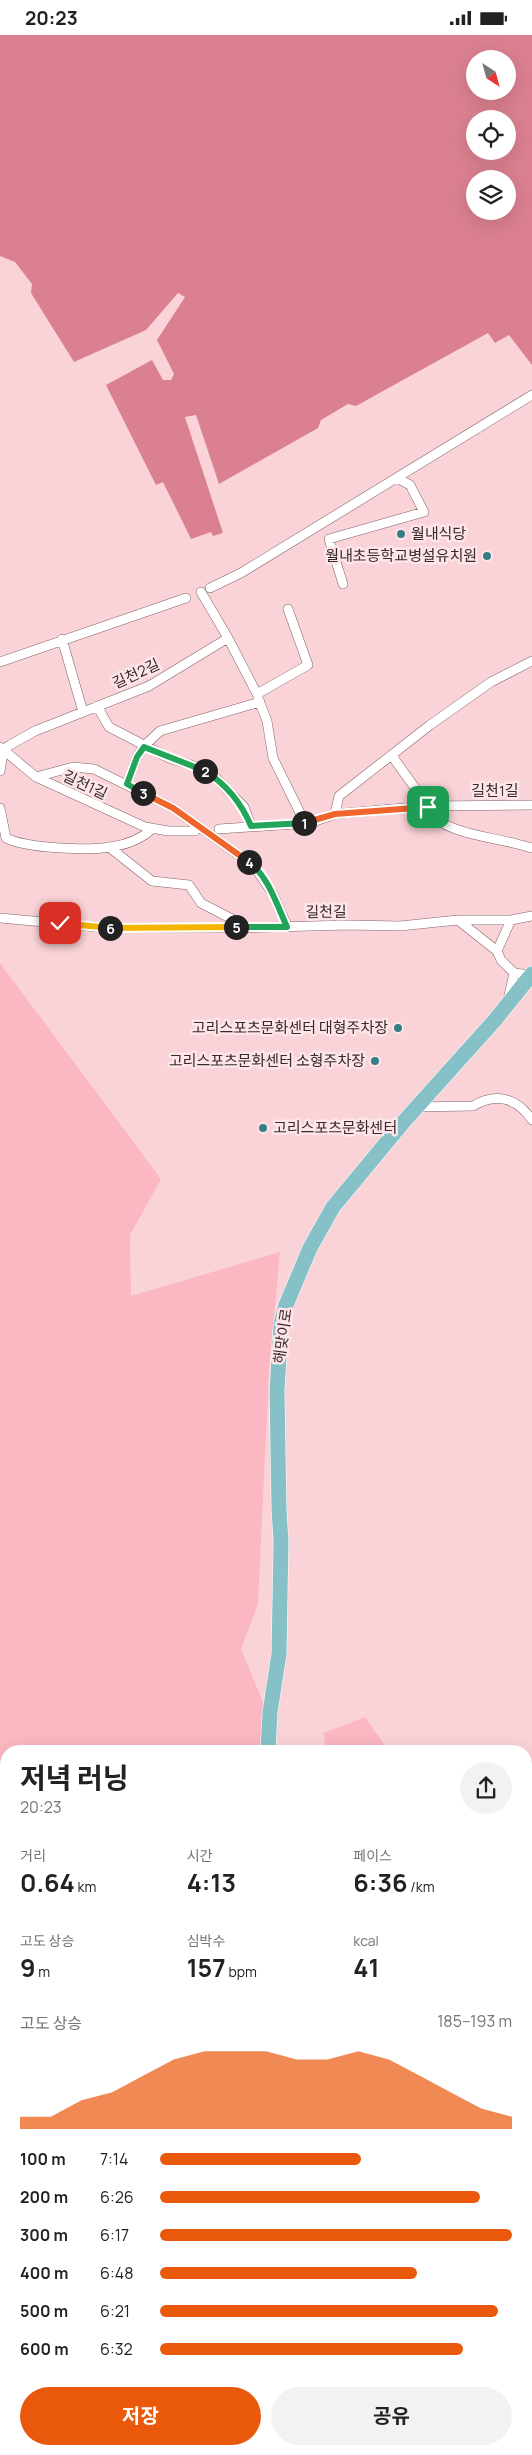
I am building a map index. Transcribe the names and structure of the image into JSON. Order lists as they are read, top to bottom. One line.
{"streets":{"main road":["해맞이로"],"street":["길천2길","길천1길","길천길"]},"crossings":[["길천2길","길천1길"]],"places":["월내식당","월내초등학교병설유치원","고리스포츠문화센터 대형주차장","고리스포츠문화센터 소형주차장","고리스포츠문화센터"],"north":"bottom right","page":{"status":"20:23","pins":["2","3","1","4","5","6"],"heading":["저녁 러닝","20:23"],"stats":[["거리","0.64 km"],["시간","4:13"],["페이스","6:36 /km"],["고도 상승","9 m"],["심박수","157 bpm"],["kcal","41"]],"chart":["고도 상승","185–193 m"],"list":[{"name":"100 m","note":"7:14"},{"name":"200 m","note":"6:26"},{"name":"300 m","note":"6:17"},{"name":"400 m","note":"6:48"},{"name":"500 m","note":"6:21"},{"name":"600 m","note":"6:32"}],"buttons":["저장","공유"]}}
